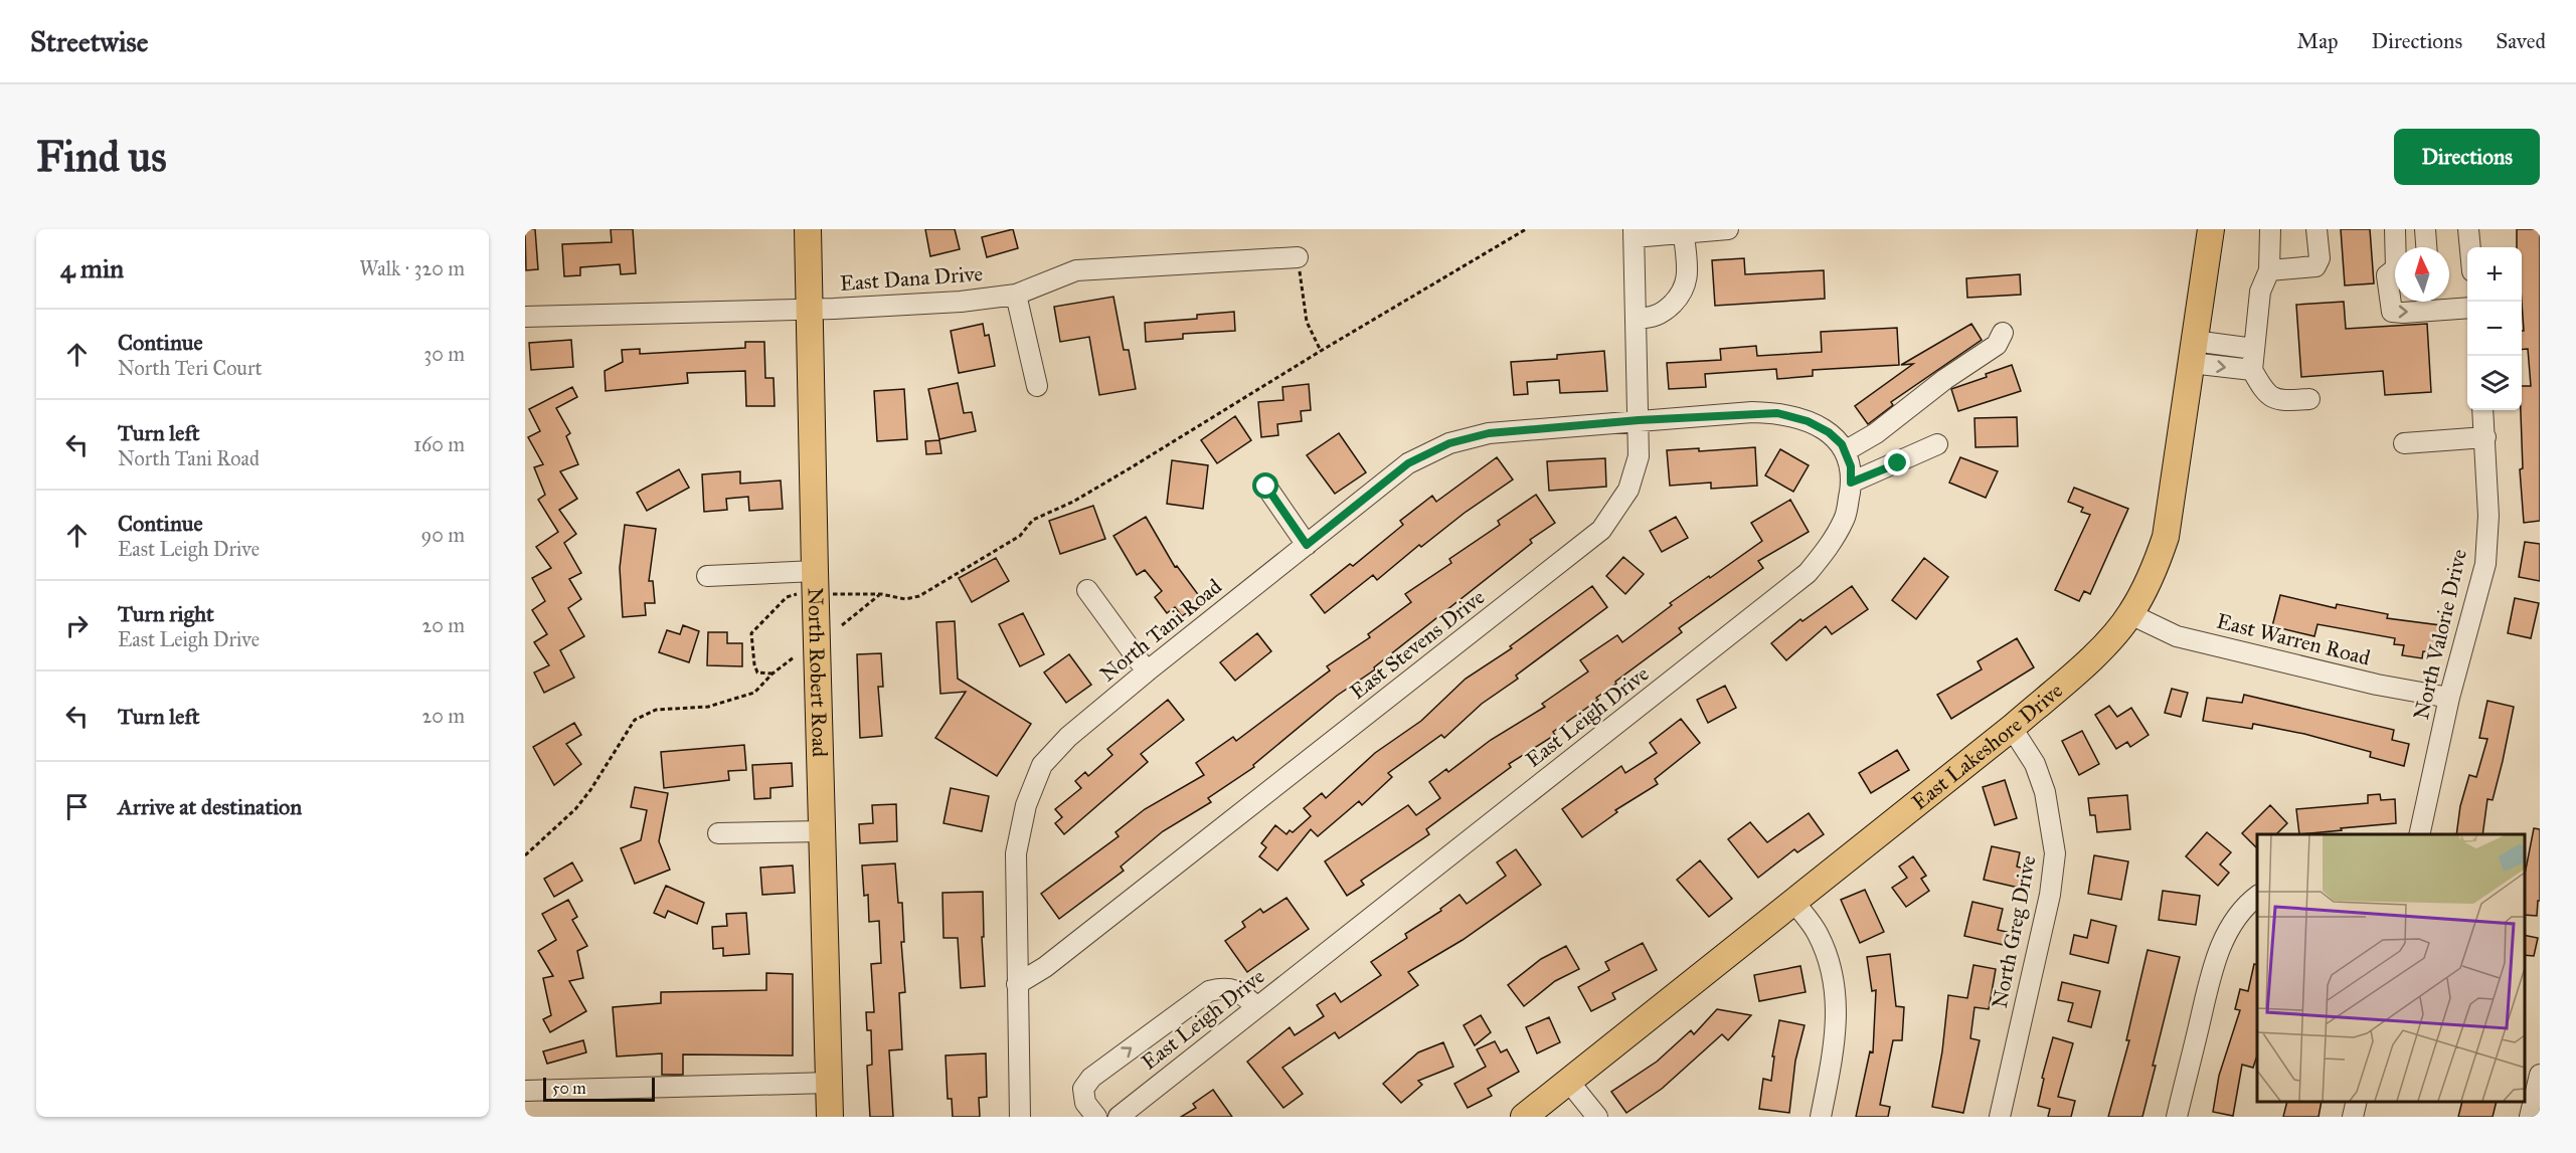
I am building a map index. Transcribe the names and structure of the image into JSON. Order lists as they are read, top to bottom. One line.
{"streets":{"main road":["North Robert Road","East Lakeshore Drive"],"street":["East Dana Drive","North Tani Road","North Valorie Drive","East Warren Road","East Stevens Drive","East Leigh Drive","North Greg Drive"]},"crossings":[["East Dana Drive","North Robert Road"],["North Tani Road","East Stevens Drive"],["North Valorie Drive","East Warren Road"],["East Warren Road","East Lakeshore Drive"],["East Lakeshore Drive","North Greg Drive"]],"scale_bar":"50 m","north":"top","page":{"header":"Streetwise","nav":["Map","Directions","Saved"],"buttons":"Directions","title":"Find us","heading":["4 min","Walk · 320 m"],"map_buttons":["+","−"],"list":[["Continue","North Teri Court","30 m"],["Turn left","North Tani Road","160 m"],["Continue","East Leigh Drive","90 m"],["Turn right","East Leigh Drive","20 m"],["Turn left","20 m"],"Arrive at destination"],"scale":"50 m"}}
